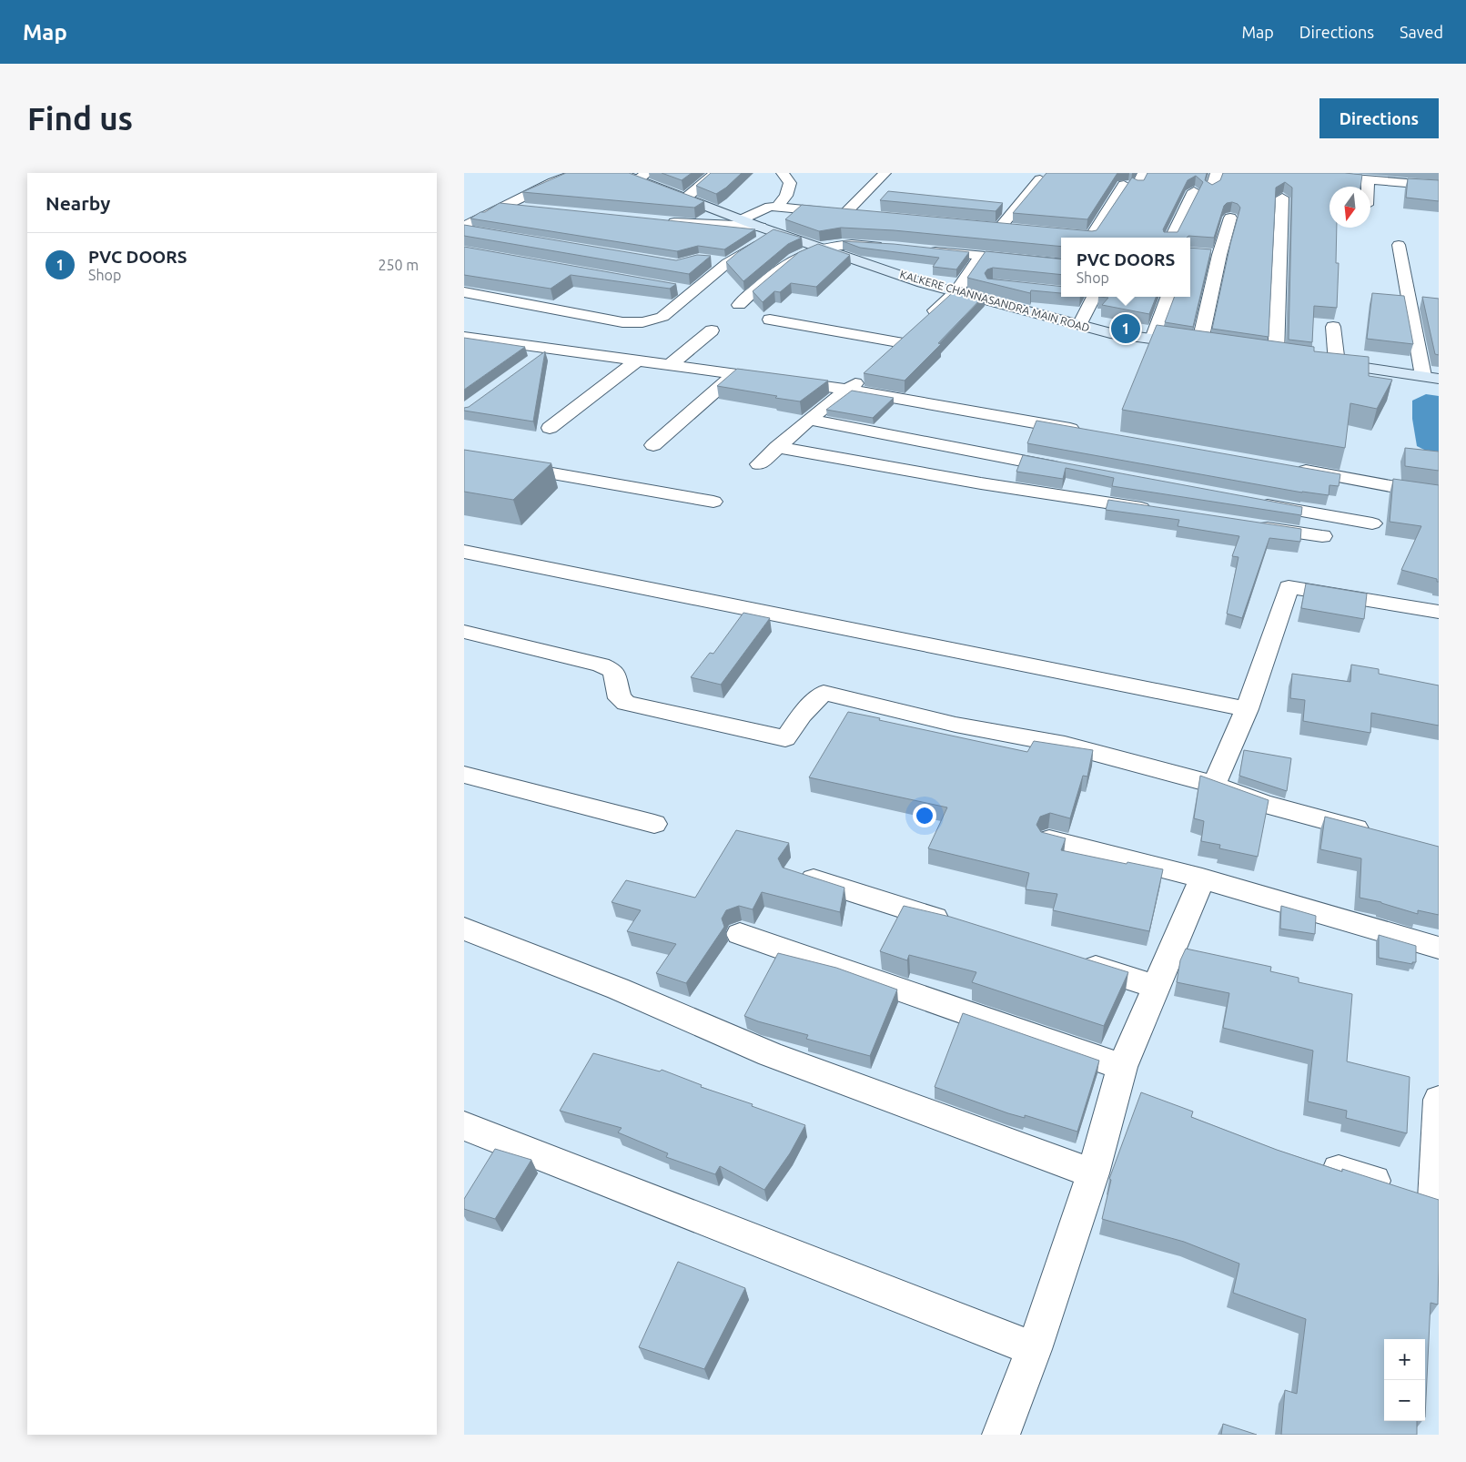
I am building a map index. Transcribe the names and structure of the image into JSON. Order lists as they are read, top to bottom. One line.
{"streets":{"main road":["KALKERE CHANNASANDRA MAIN ROAD"]},"north":"bottom","page":{"header":"Map","nav":["Map","Directions","Saved"],"buttons":"Directions","title":"Find us","heading":"Nearby","list":[{"mark":"1","name":"PVC DOORS","note":"Shop","value":"250 m"}],"popup":["PVC DOORS","Shop"],"pins":"1","map_buttons":["+","−"]}}
